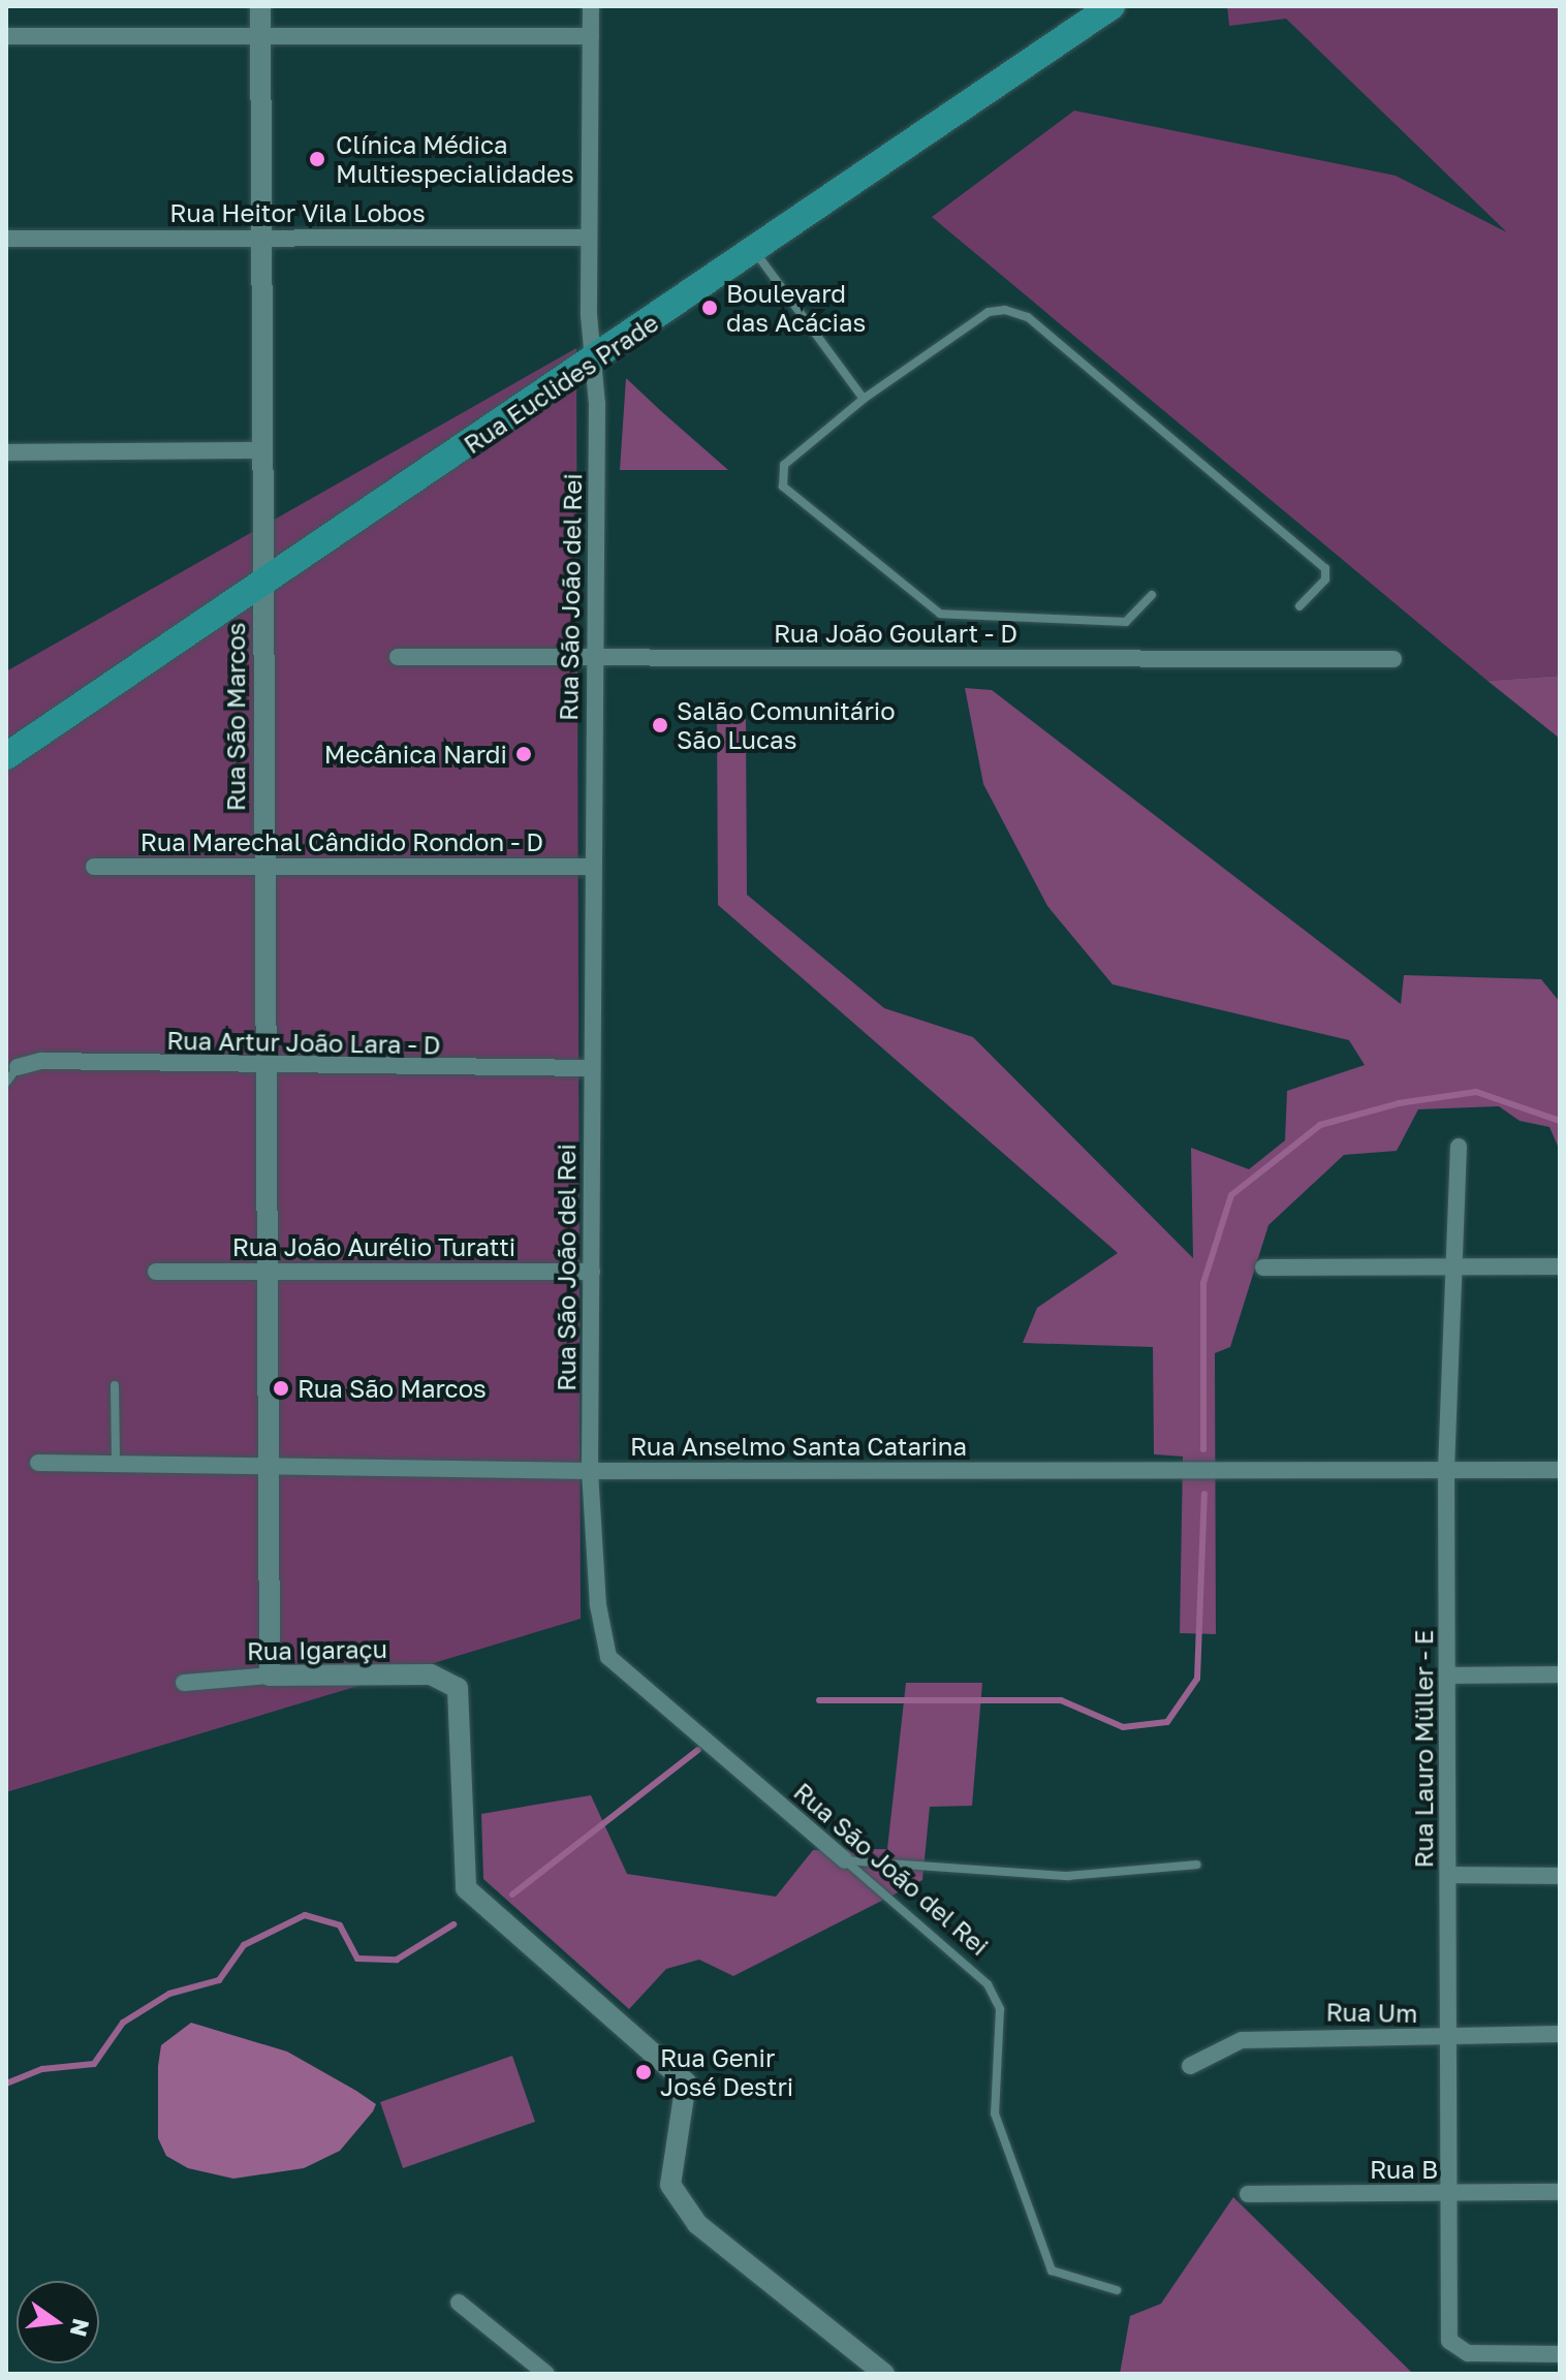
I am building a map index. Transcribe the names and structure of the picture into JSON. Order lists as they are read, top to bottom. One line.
{"streets":{"main road":["Rua Euclides Prade"],"street":["Rua Heitor Vila Lobos","Rua São João del Rei","Rua João Goulart - D","Rua São Marcos","Rua Marechal Cândido Rondon - D","Rua Artur João Lara - D","Rua João Aurélio Turatti","Rua Anselmo Santa Catarina","Rua Igaraçu","Rua Lauro Müller - E","Rua Um","Rua B"]},"crossings":[["Rua Heitor Vila Lobos","Rua São João del Rei"],["Rua Heitor Vila Lobos","Rua São Marcos"],["Rua Euclides Prade","Rua São João del Rei"],["Rua Euclides Prade","Rua São Marcos"],["Rua São João del Rei","Rua João Goulart - D"],["Rua São João del Rei","Rua Marechal Cândido Rondon - D"],["Rua São João del Rei","Rua Artur João Lara - D"],["Rua São João del Rei","Rua João Aurélio Turatti"],["Rua São João del Rei","Rua Anselmo Santa Catarina"],["Rua São Marcos","Rua Marechal Cândido Rondon - D"],["Rua São Marcos","Rua Artur João Lara - D"],["Rua São Marcos","Rua João Aurélio Turatti"],["Rua São Marcos","Rua Anselmo Santa Catarina"],["Rua São Marcos","Rua Igaraçu"],["Rua Anselmo Santa Catarina","Rua Lauro Müller - E"],["Rua Lauro Müller - E","Rua Um"],["Rua Lauro Müller - E","Rua B"]],"places":["Clínica Médica Multiespecialidades","Boulevard das Acácias","Salão Comunitário São Lucas","Mecânica Nardi","Rua São Marcos","Rua Genir José Destri"],"north":"right"}
